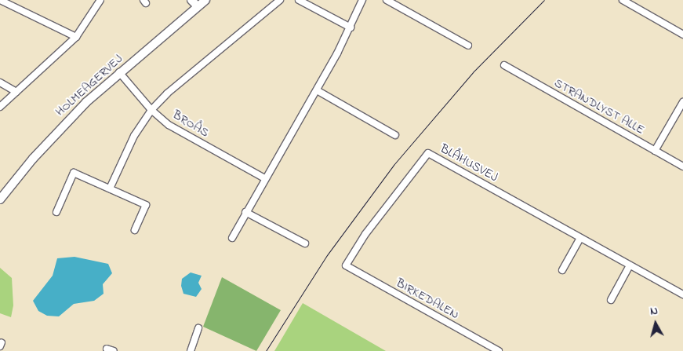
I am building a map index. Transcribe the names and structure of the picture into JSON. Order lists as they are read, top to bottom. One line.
{"streets":{"street":["HOLMEAGERVEJ","STRANDLYST ALLE","BROÅS","BLÅHUSVEJ","BIRKEDALEN"]},"crossings":[["HOLMEAGERVEJ","BROÅS"],["BLÅHUSVEJ","BIRKEDALEN"]],"north":"top"}
